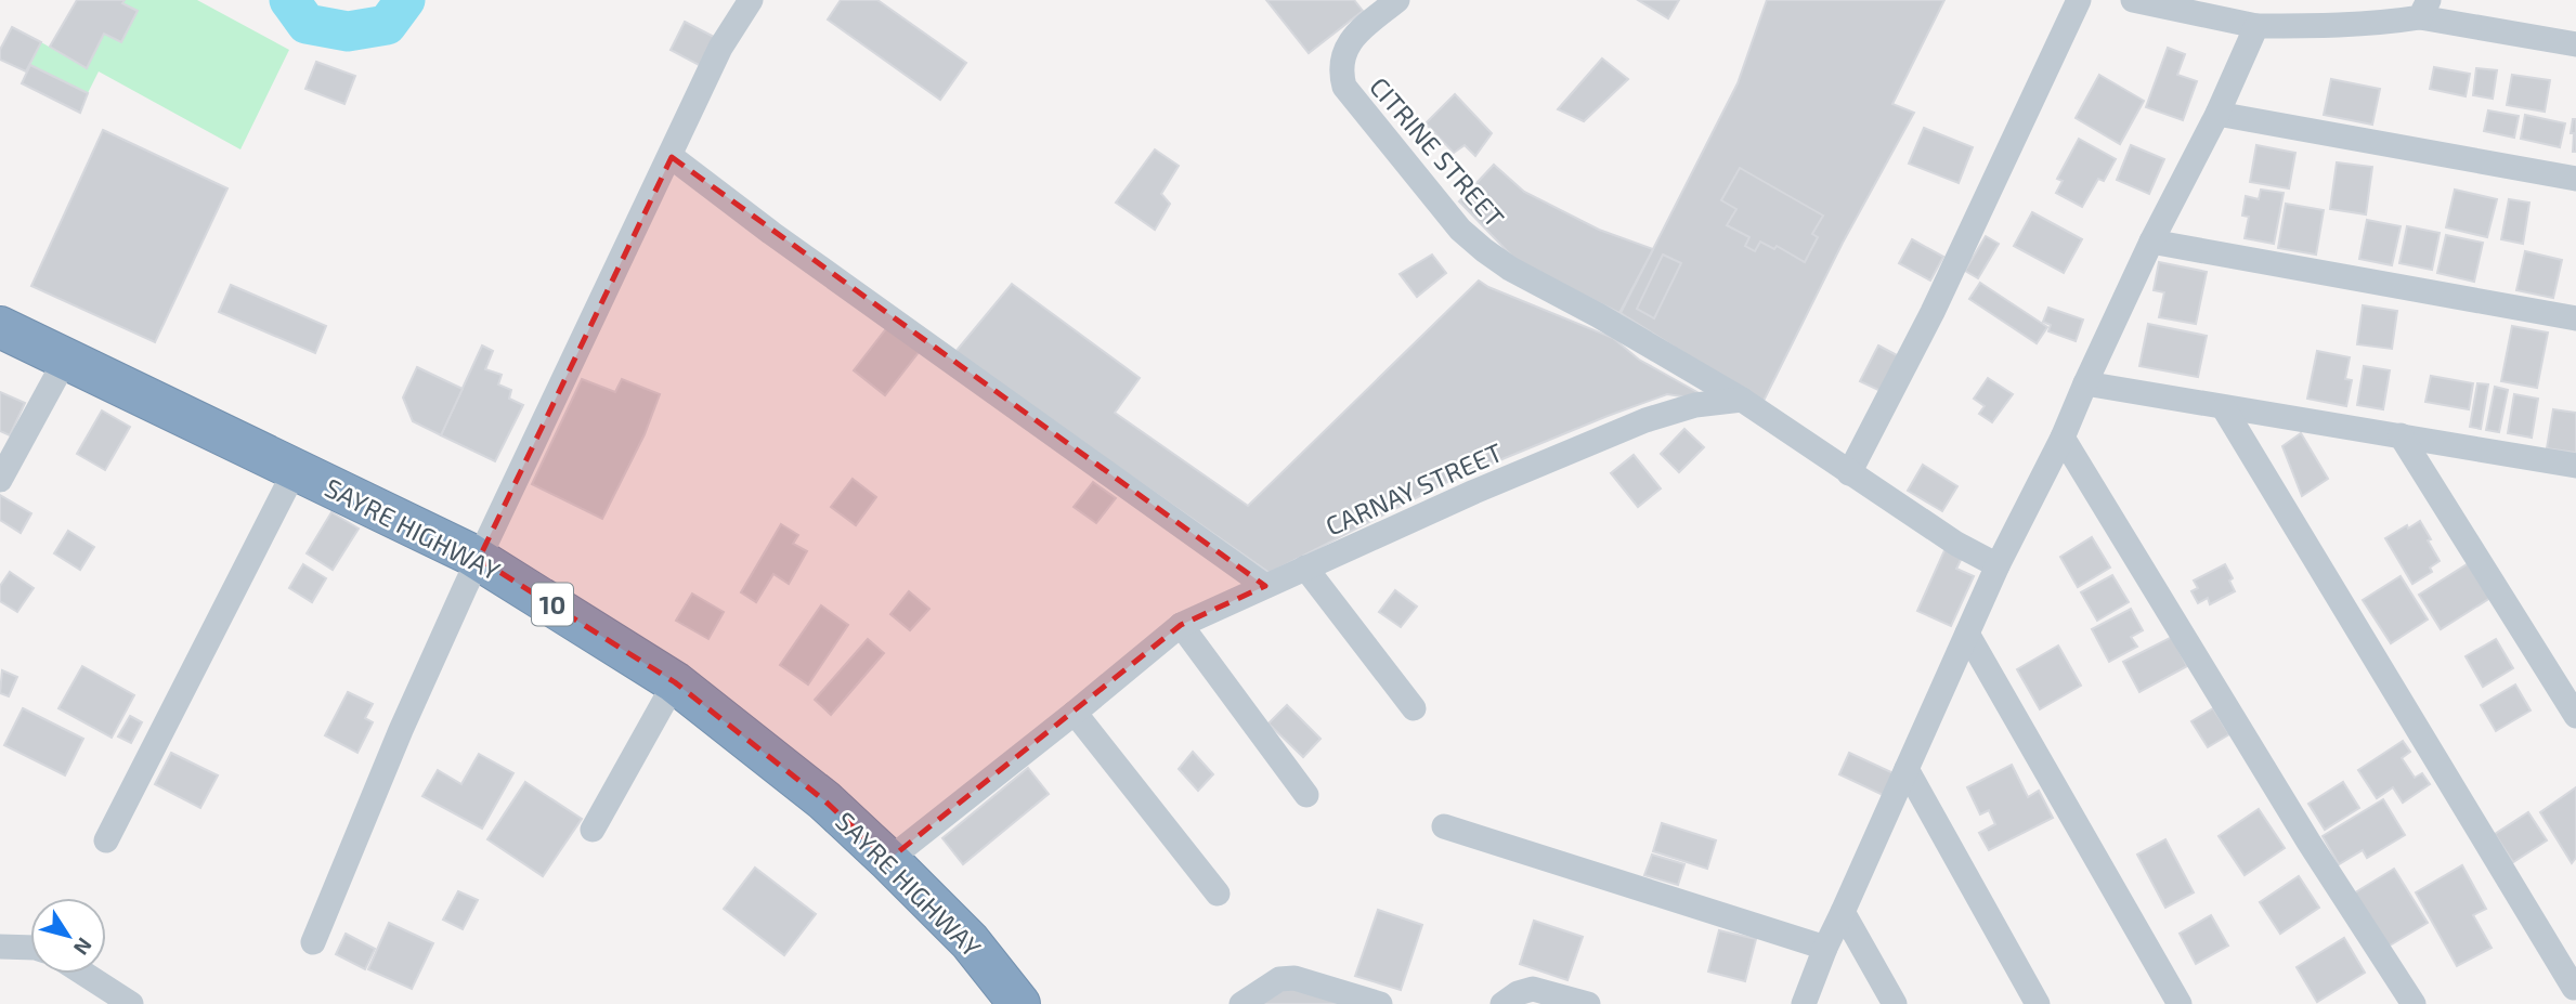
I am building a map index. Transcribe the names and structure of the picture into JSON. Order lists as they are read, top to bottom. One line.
{"streets":{"highway":["SAYRE HIGHWAY","10"],"street":["CITRINE STREET","CARNAY STREET"]},"crossings":[["CITRINE STREET","CARNAY STREET"],["CARNAY STREET","SAYRE HIGHWAY"]],"north":"bottom right"}
